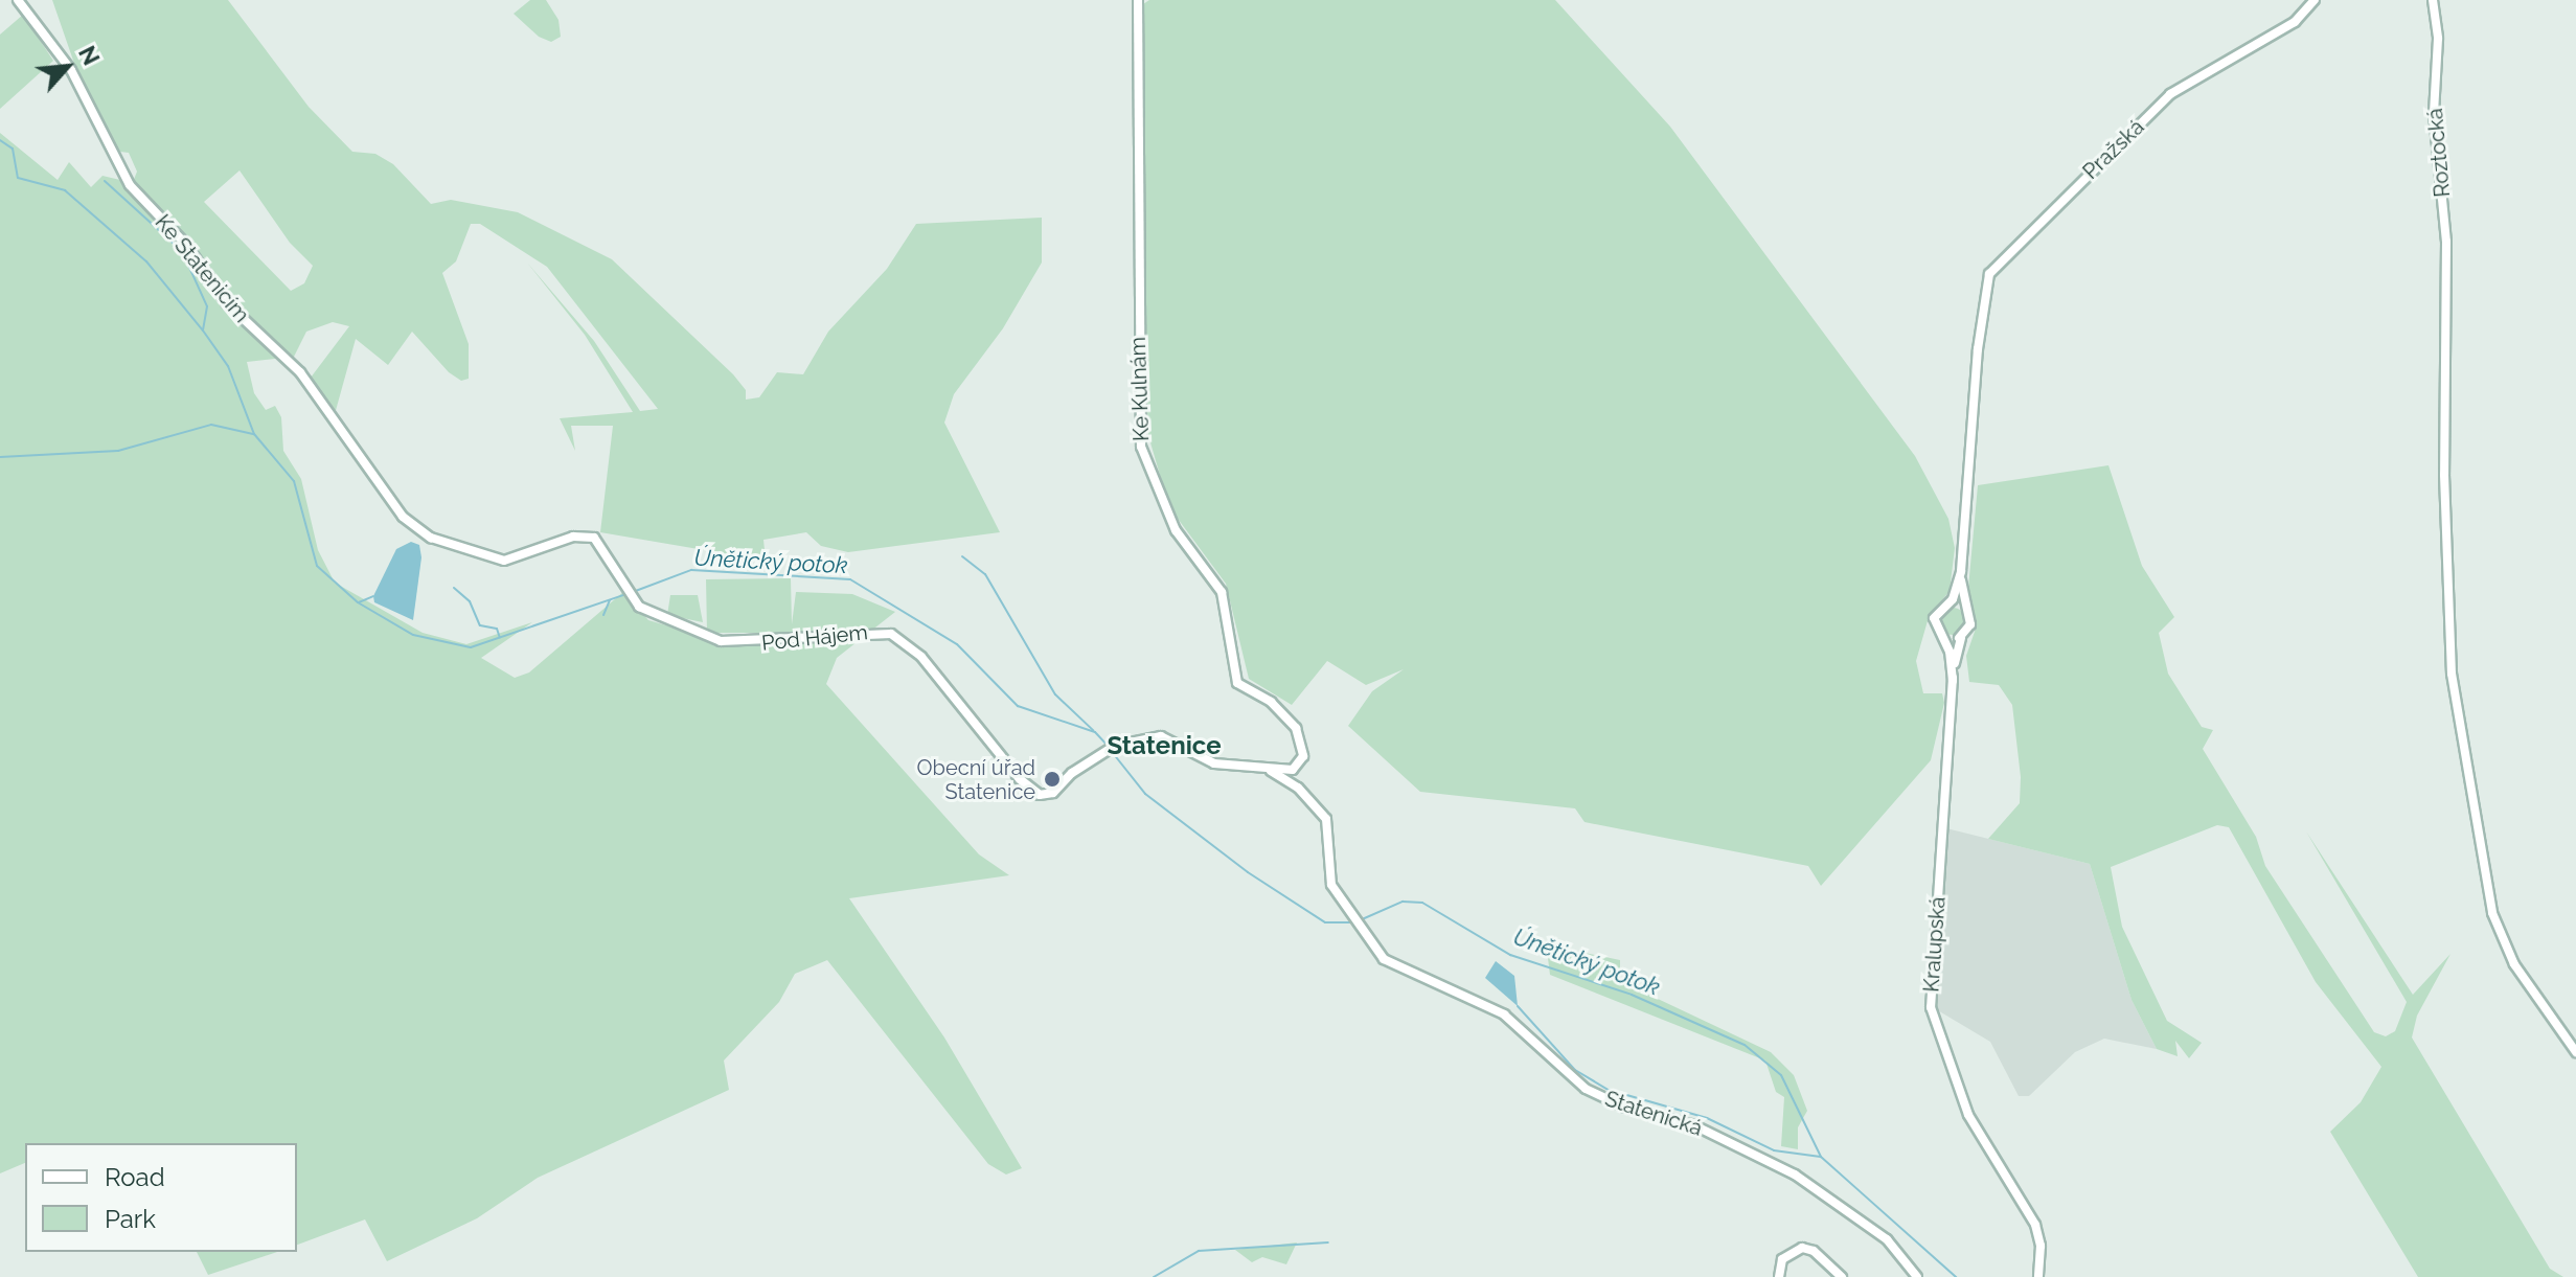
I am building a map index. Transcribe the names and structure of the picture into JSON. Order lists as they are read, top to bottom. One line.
{"streets":{"street":["Pražská","Roztocká","Ke Statenicím","Ke Kulnám","Pod Hájem","Kralupská","Statenická"]},"crossings":[["Ke Statenicím","Pod Hájem"],["Ke Kulnám","Statenická"],["Pod Hájem","Statenická"]],"districts":["Statenice"],"water":["Únětický potok"],"places":["Obecní úřad Statenice"],"legend":["Road","Park"],"north":"top right"}
